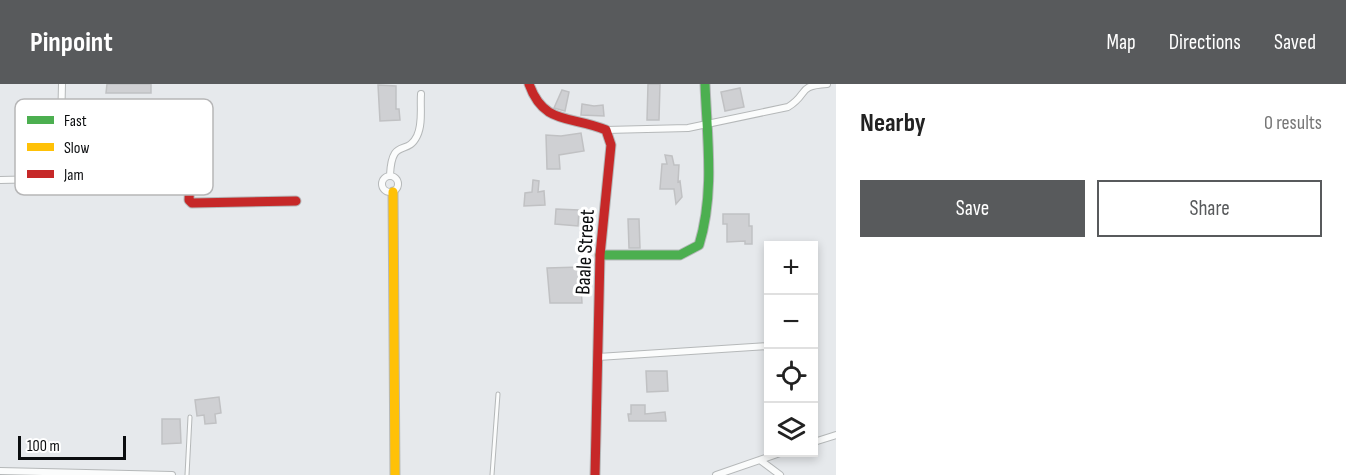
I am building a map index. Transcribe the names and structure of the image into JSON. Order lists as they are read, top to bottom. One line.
{"streets":{"street":["Baale Street"]},"legend":["Fast","Slow","Jam"],"scale_bar":"100 m","page":{"header":"Pinpoint","nav":["Map","Directions","Saved"],"heading":["Nearby","0 results"],"buttons":["Save","Share"],"map_buttons":["+","−"],"scale":"100 m"}}
